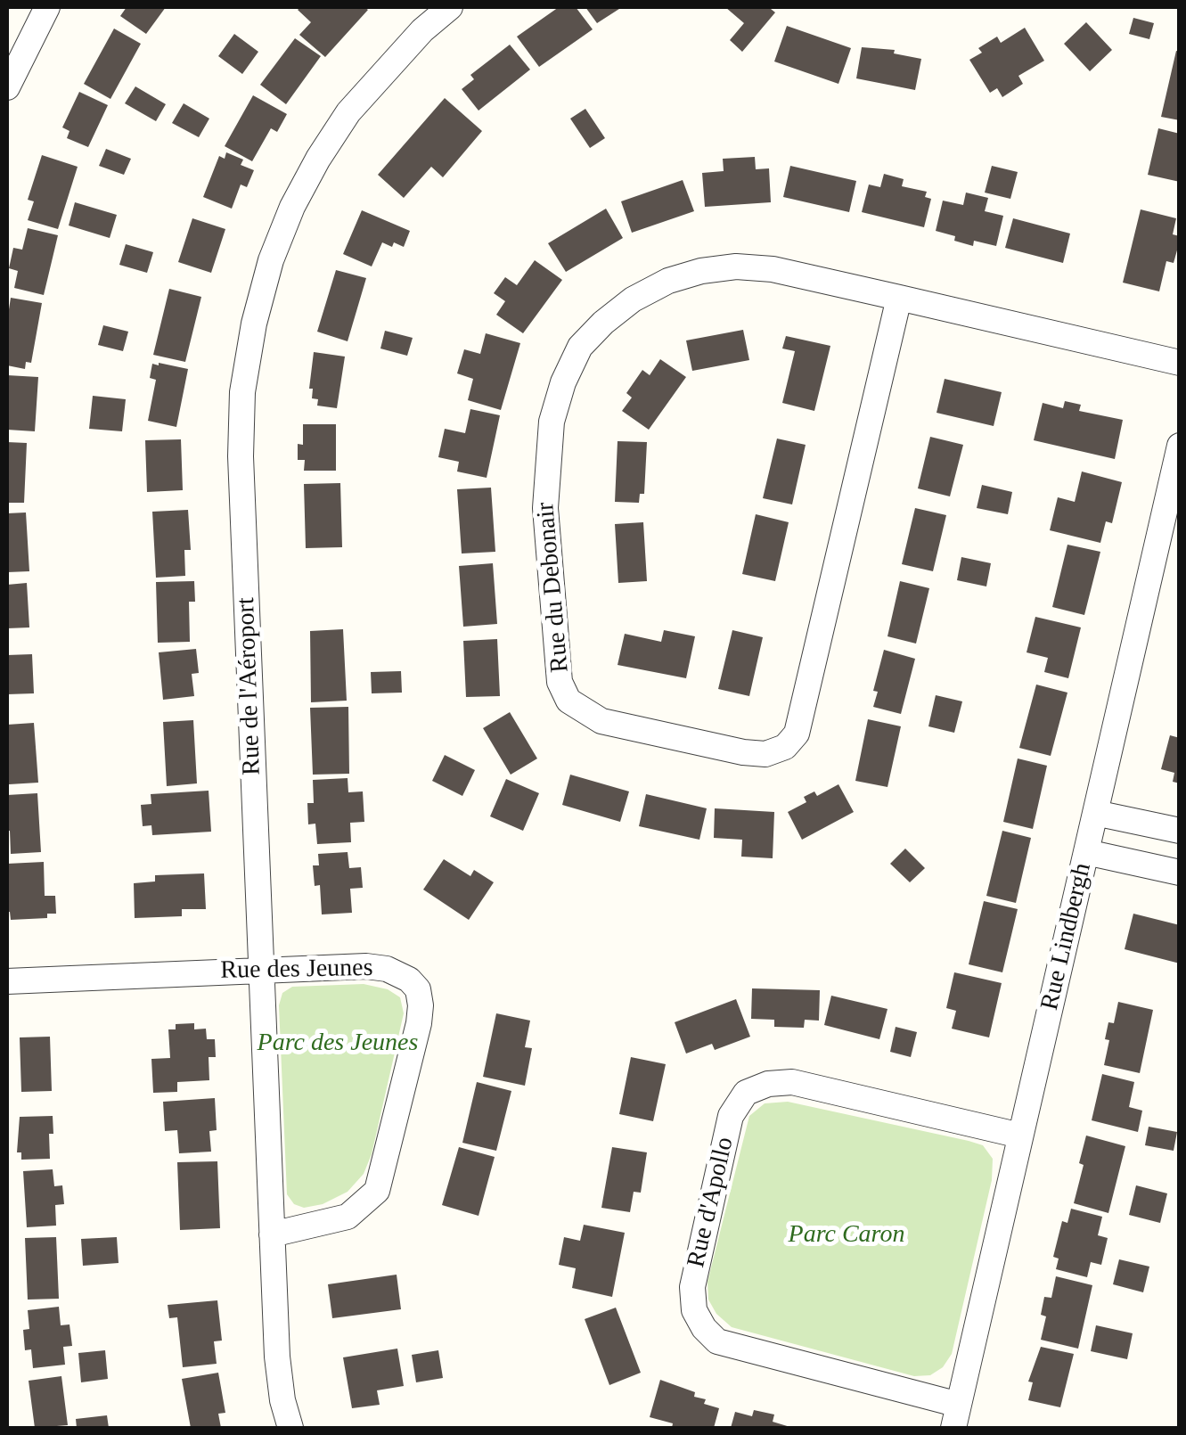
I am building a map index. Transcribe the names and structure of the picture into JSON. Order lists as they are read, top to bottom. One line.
{"streets":{"street":["Rue du Debonair","Rue de l'Aéroport","Rue Lindbergh","Rue des Jeunes","Rue d'Apollo"]},"crossings":[["Rue de l'Aéroport","Rue des Jeunes"],["Rue Lindbergh","Rue d'Apollo"]],"parks":["Parc des Jeunes","Parc Caron"]}
